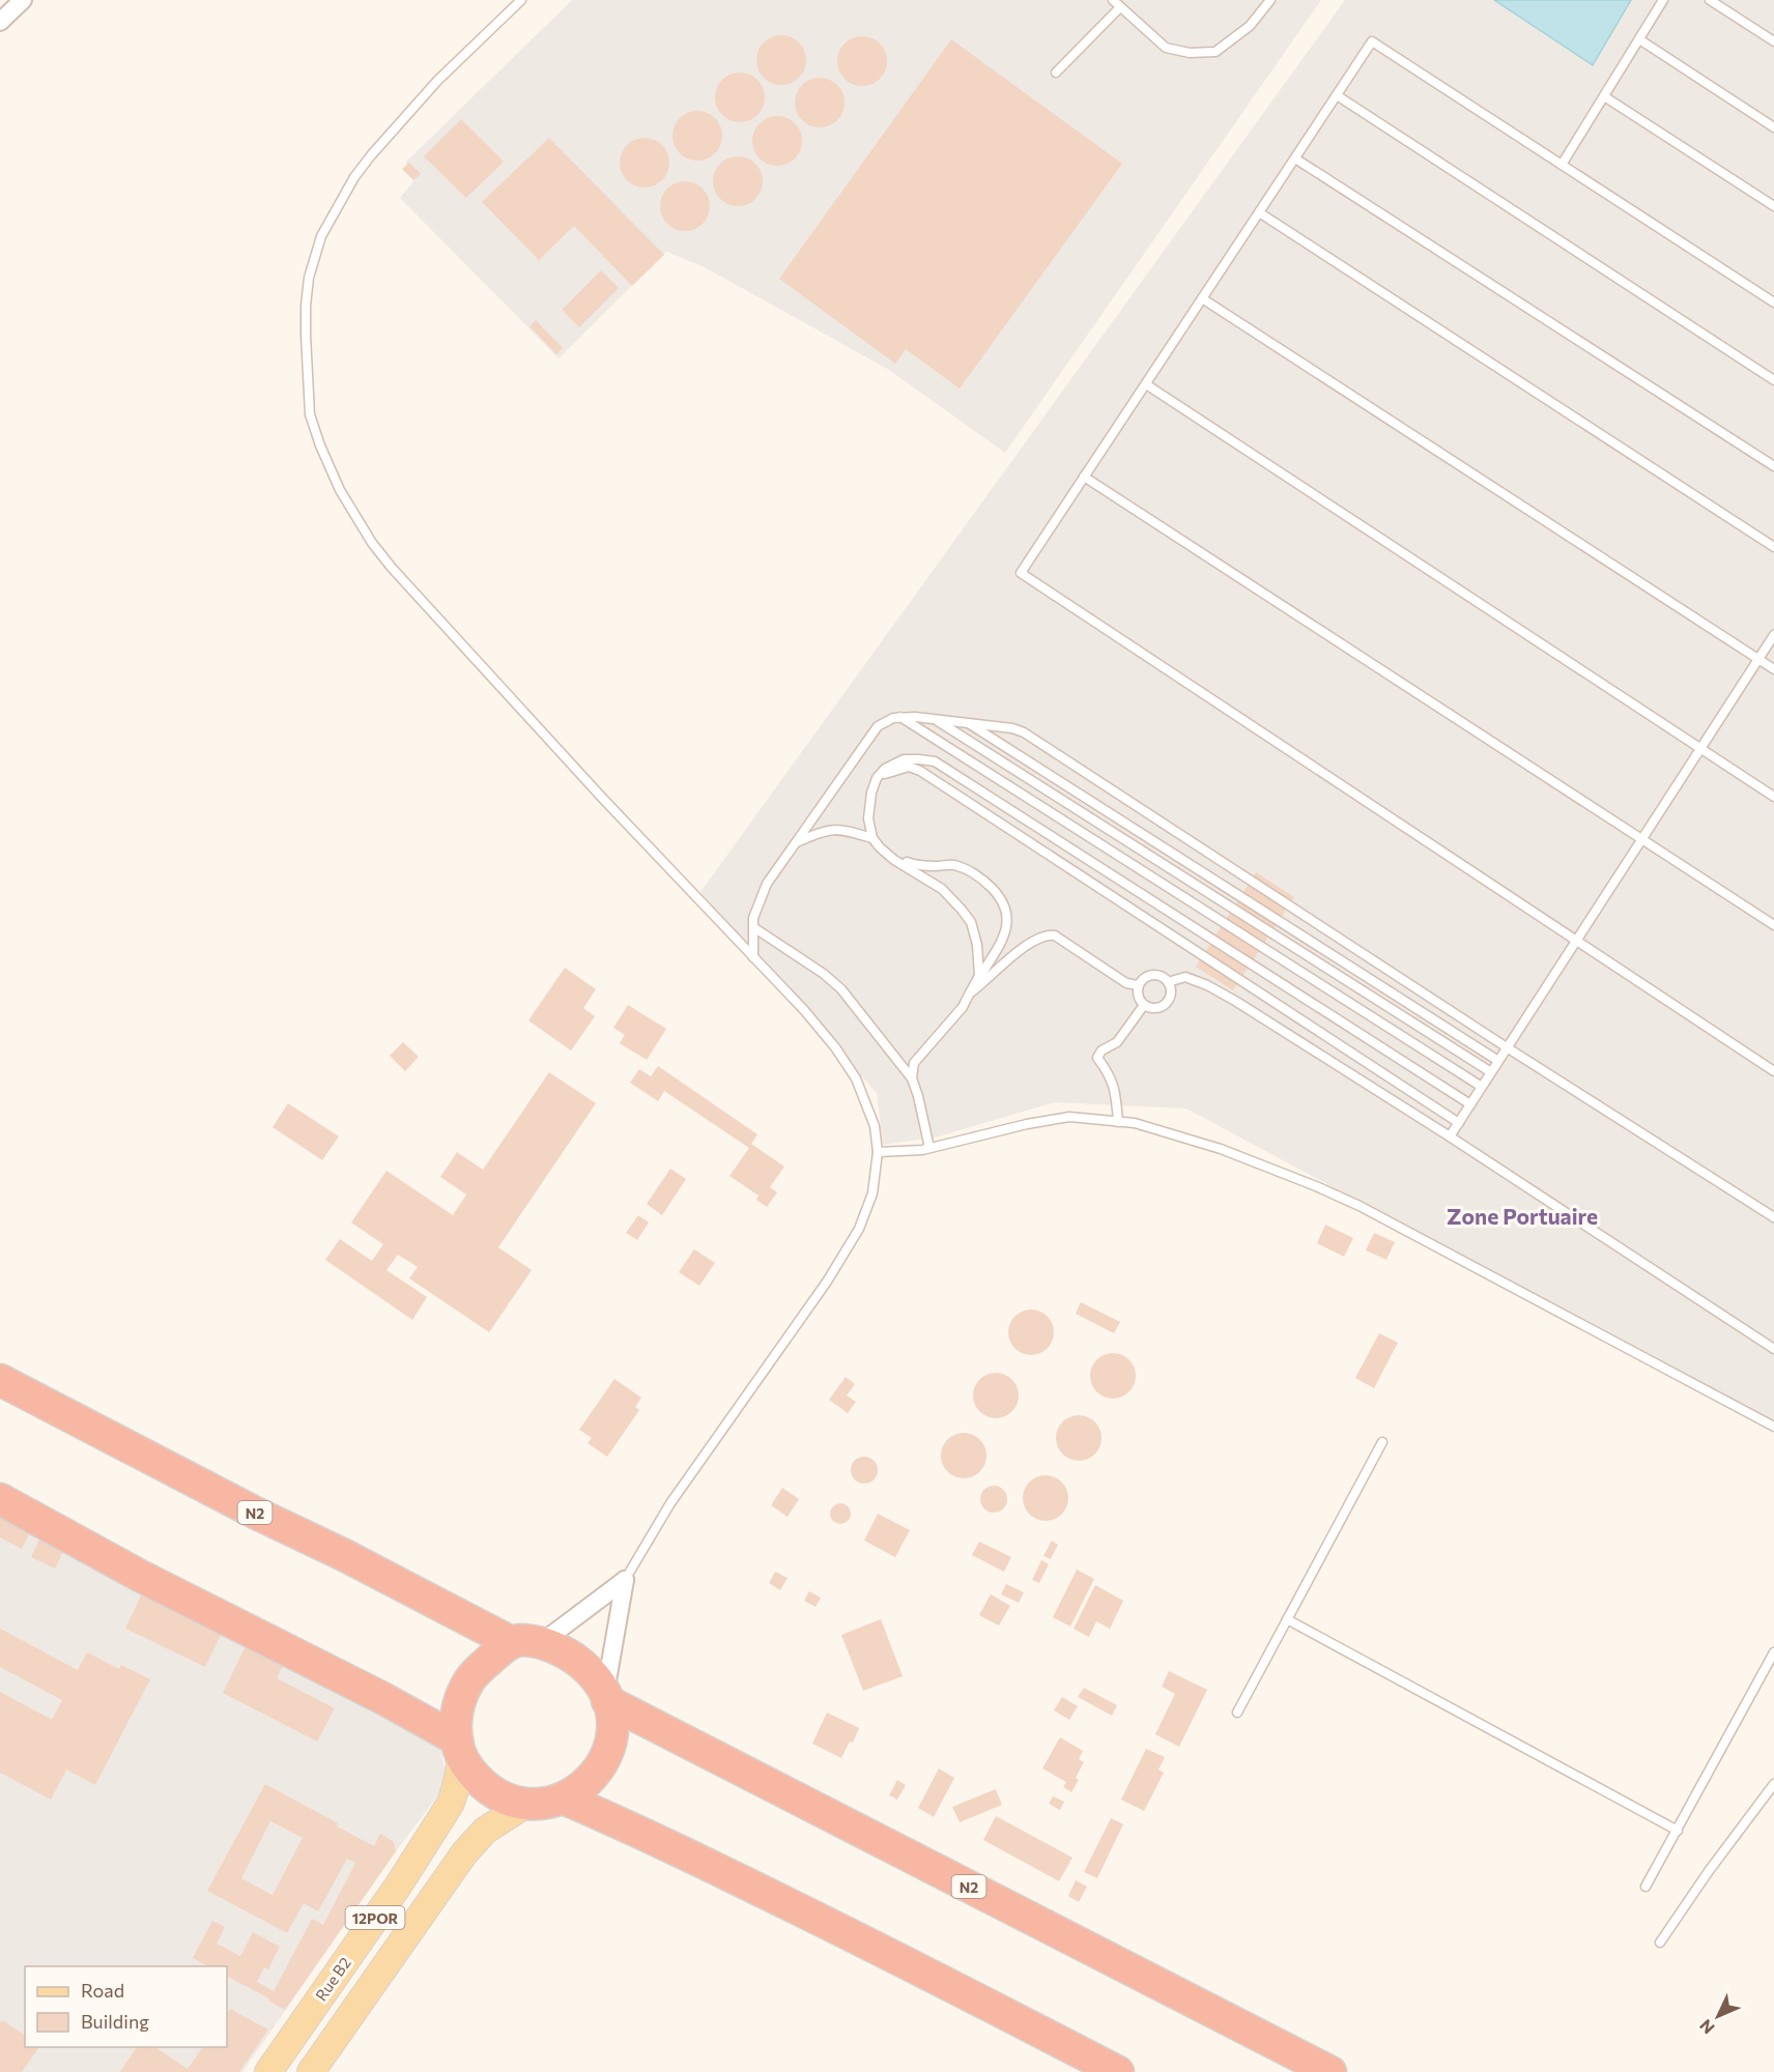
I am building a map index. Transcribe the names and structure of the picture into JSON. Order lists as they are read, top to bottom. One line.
{"streets":{"highway":["N2"],"main road":["12POR","Rue B2"]},"crossings":[["N2","12POR"],["N2","Rue B2"],["12POR","Rue B2"]],"districts":["Zone Portuaire"],"legend":["Road","Building"],"north":"bottom left"}
